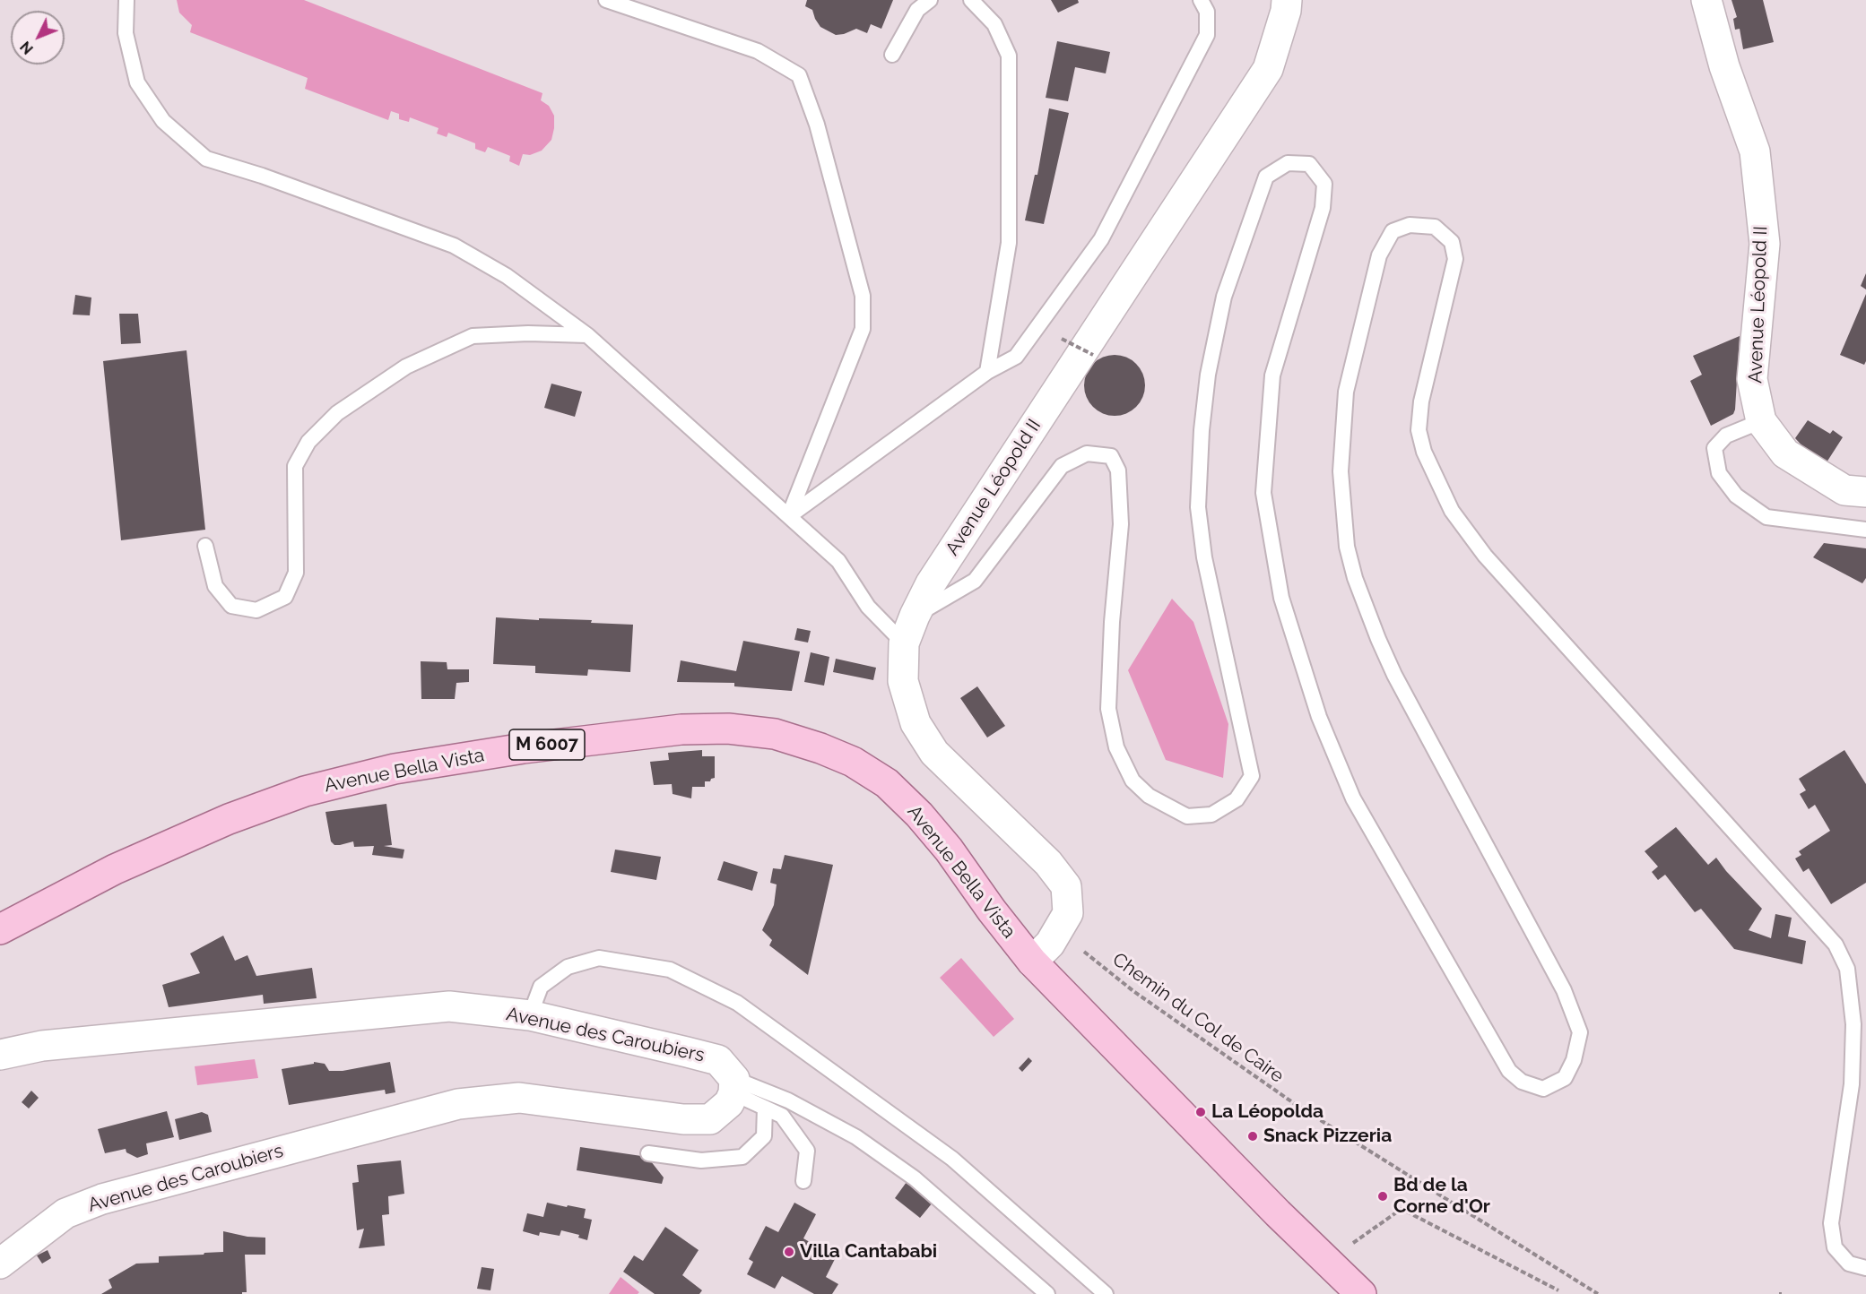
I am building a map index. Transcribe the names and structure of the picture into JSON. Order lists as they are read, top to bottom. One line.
{"streets":{"main road":["M 6007","Avenue Bella Vista"],"street":["Avenue Léopold II","Avenue des Caroubiers"],"path":["Chemin du Col de Caire"]},"crossings":[["Avenue Léopold II","M 6007"],["Avenue Léopold II","Avenue Bella Vista"],["Avenue Léopold II","Chemin du Col de Caire"],["M 6007","Avenue Bella Vista"]],"places":["La Léopolda","Snack Pizzeria","Bd de la Corne d'Or","Villa Cantababi"],"north":"bottom left"}
